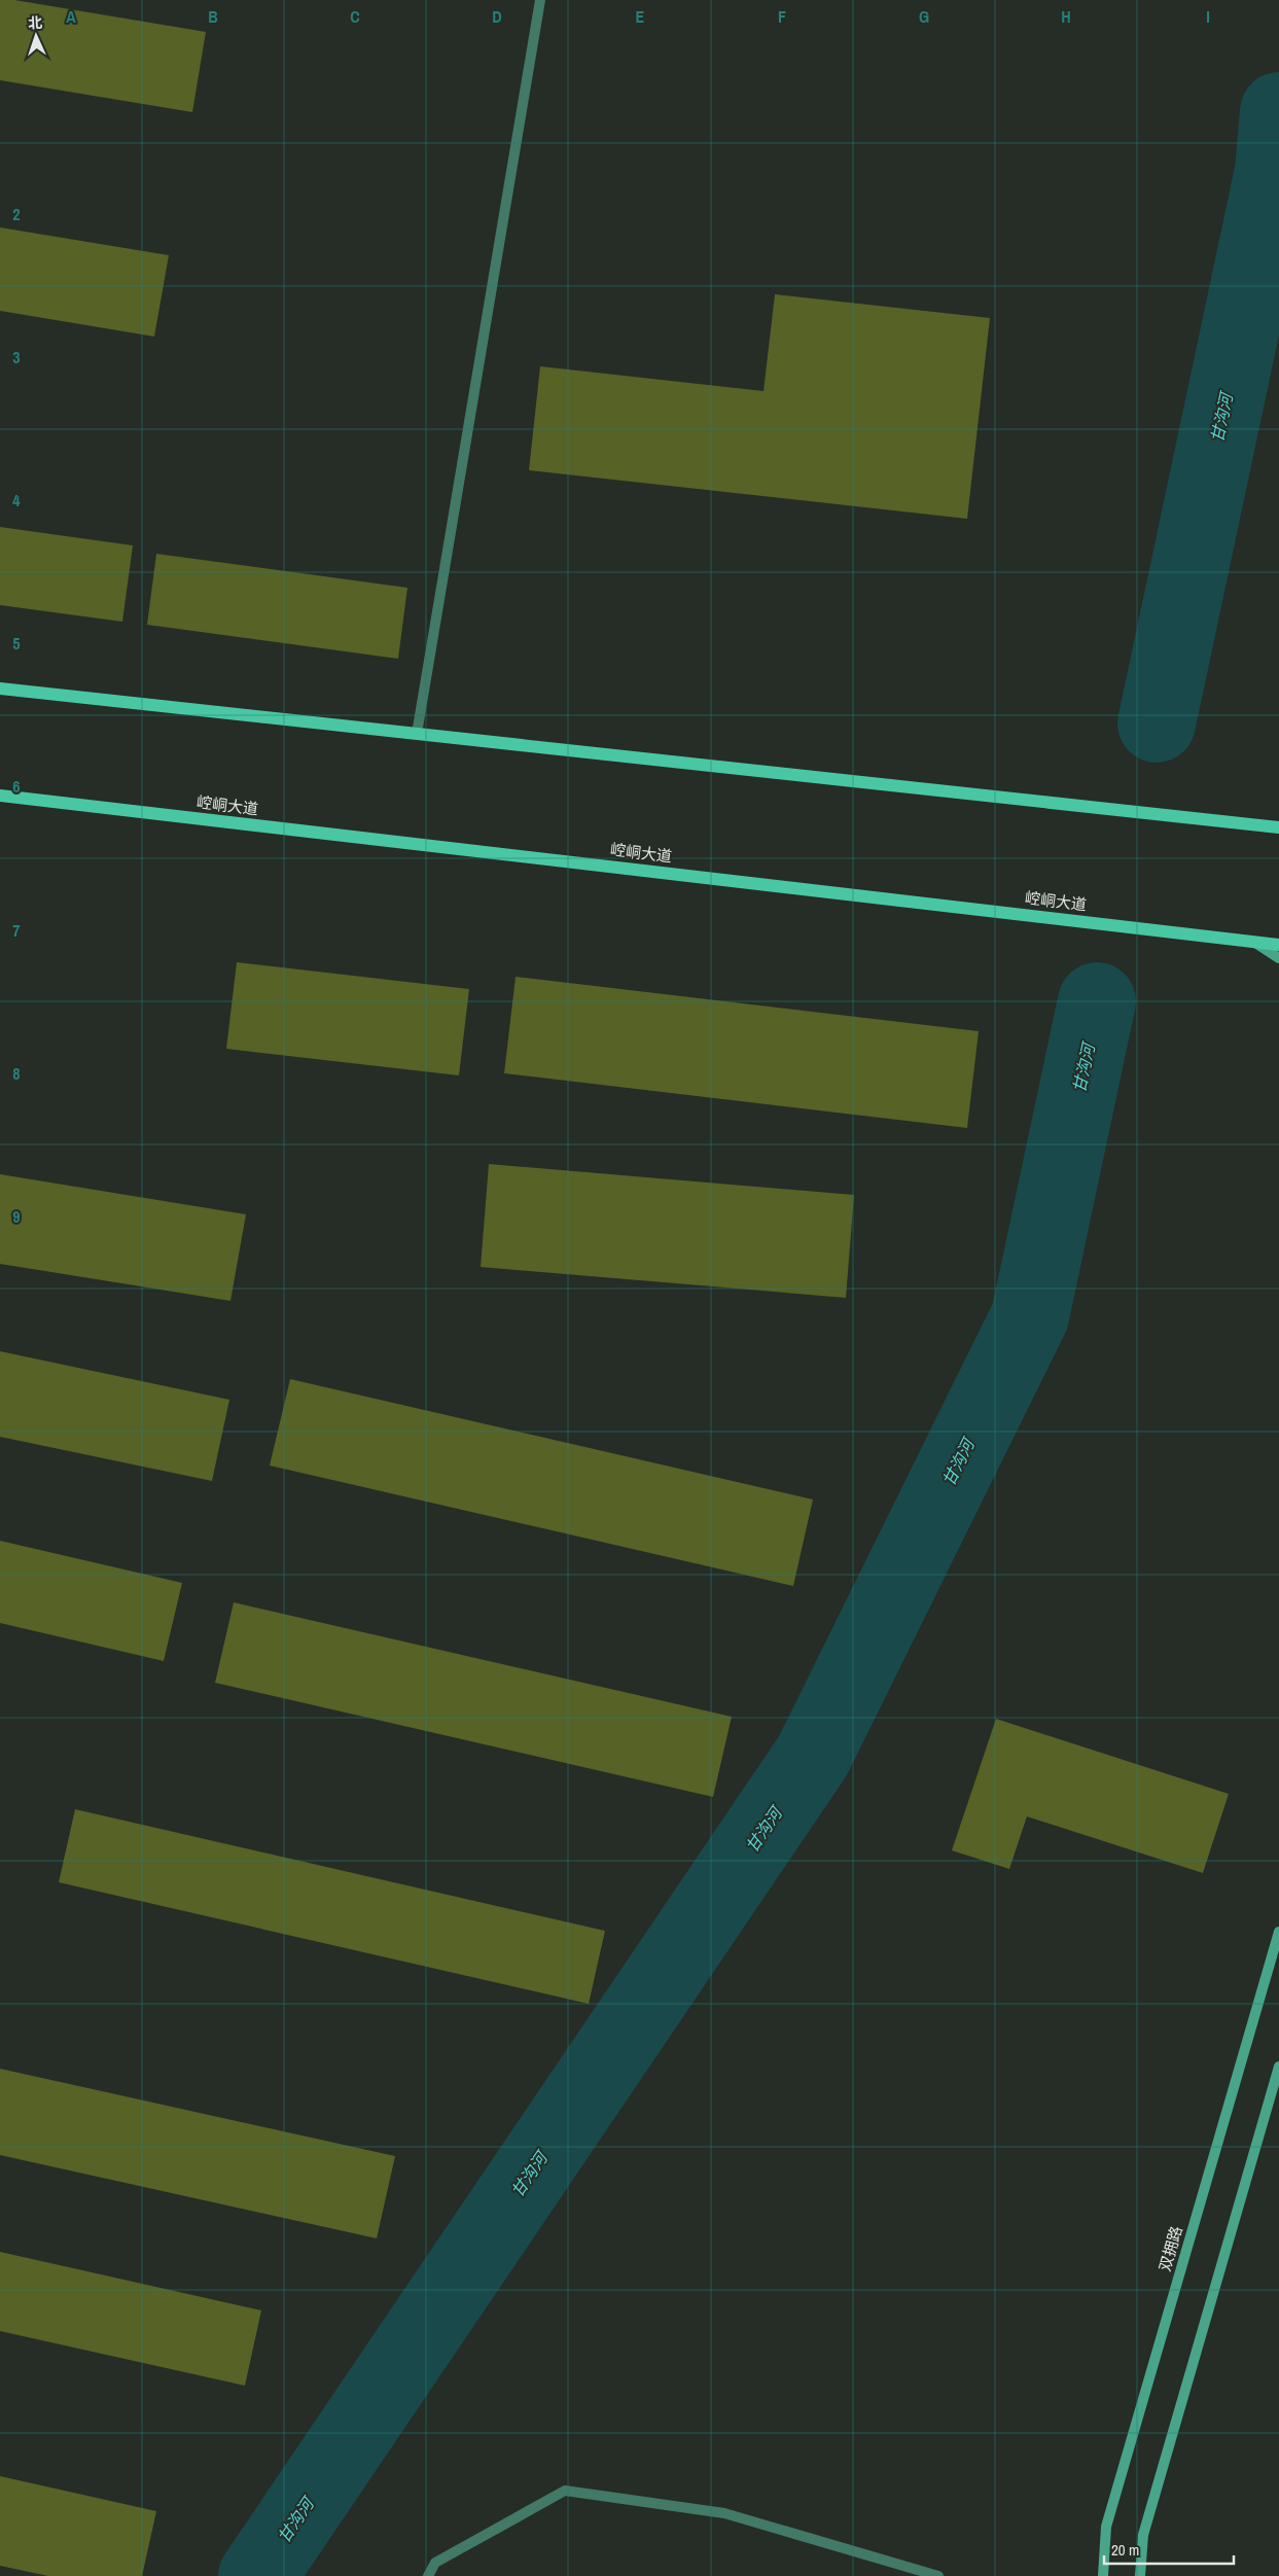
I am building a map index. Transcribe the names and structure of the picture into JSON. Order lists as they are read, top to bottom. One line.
{"streets":{"main road":["崆峒大道","双拥路"]},"water":["甘沟河"],"scale_bar":"20 m","north":"top","grid":{"columns":["A","B","C","D","E","F","G","H","I"],"rows":["2","3","4","5","6","7","8","9"]}}
